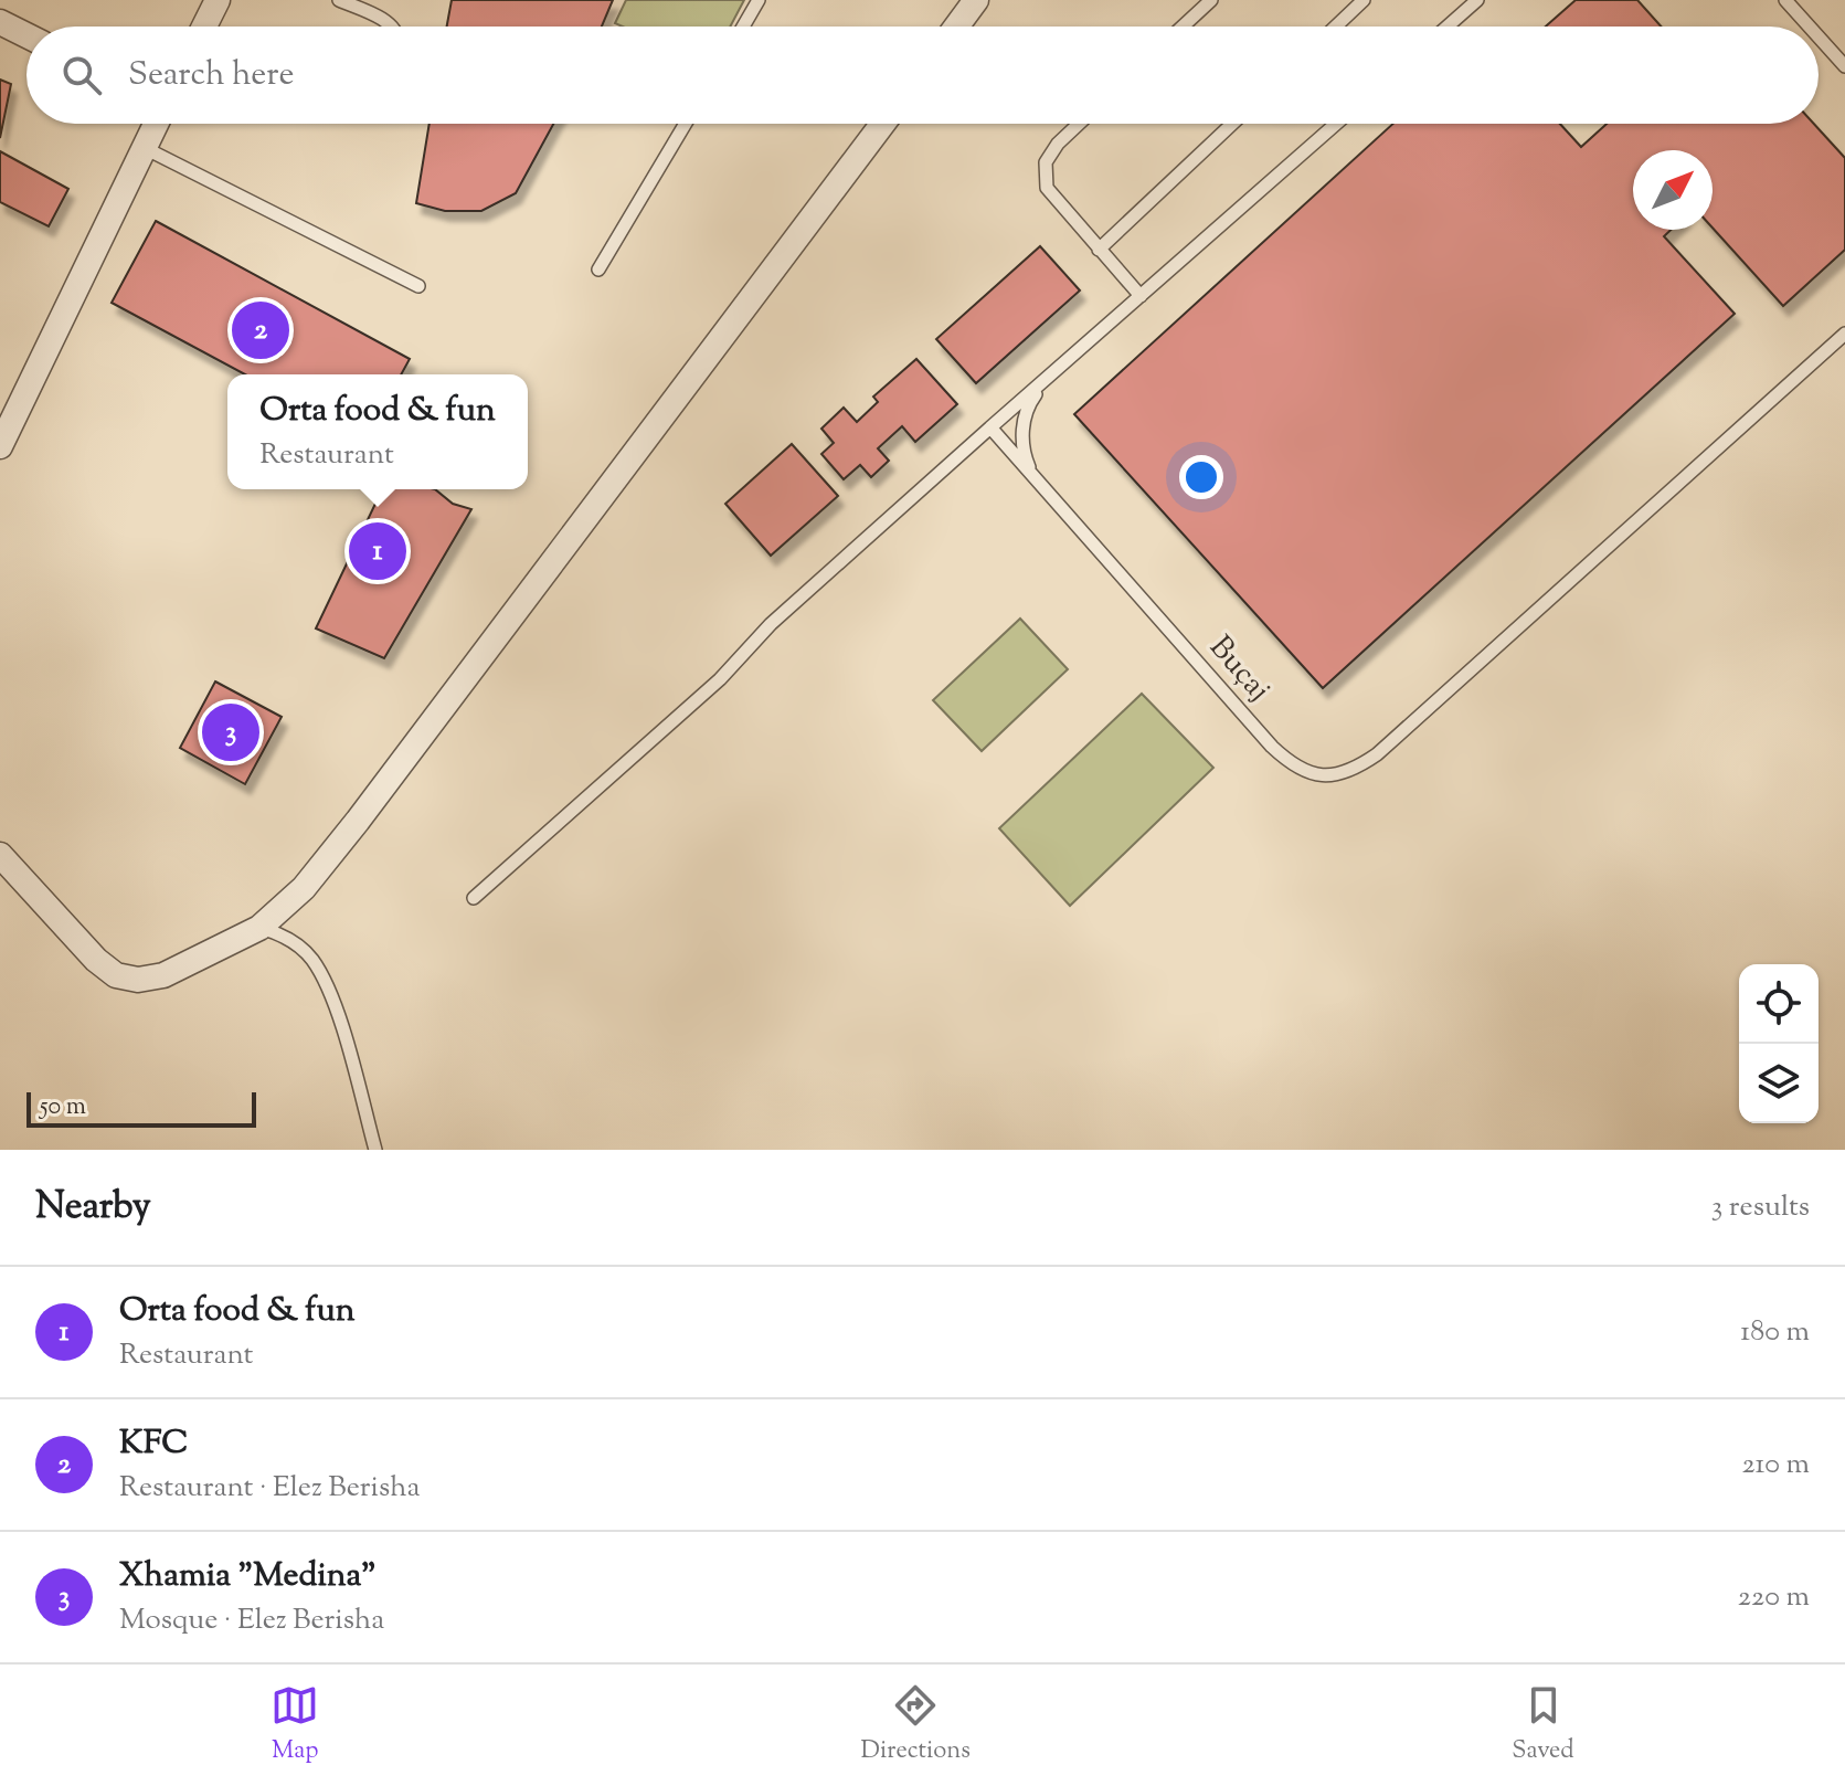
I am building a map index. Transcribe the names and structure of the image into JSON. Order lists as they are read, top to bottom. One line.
{"streets":{"lane":["Buçaj"]},"scale_bar":"50 m","north":"top right","page":{"search":"Search here","pins":["2","1","3"],"popup":["Orta food & fun","Restaurant"],"scale":"50 m","heading":["Nearby","3 results"],"list":[{"mark":"1","name":"Orta food & fun","note":"Restaurant","value":"180 m"},{"mark":"2","name":"KFC","note":"Restaurant · Elez Berisha","value":"210 m"},{"mark":"3","name":"Xhamia \"Medina\"","note":"Mosque · Elez Berisha","value":"220 m"}],"nav":["Map","Directions","Saved"]}}
